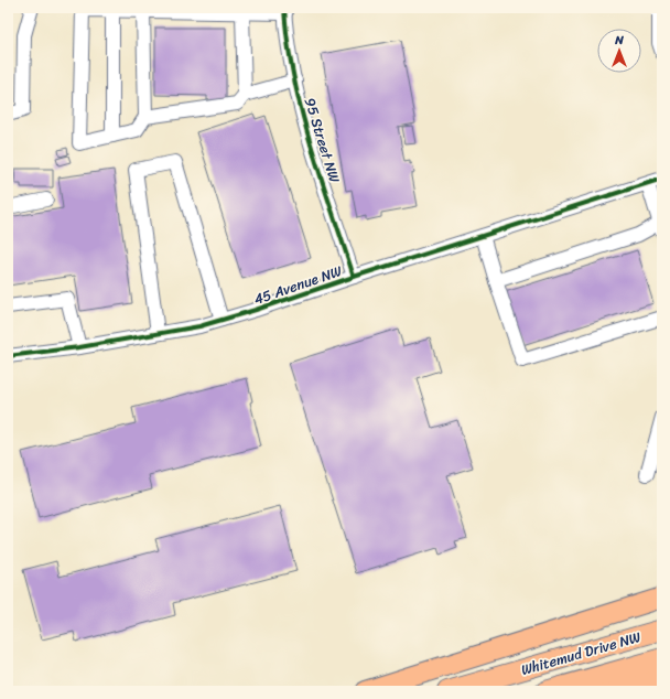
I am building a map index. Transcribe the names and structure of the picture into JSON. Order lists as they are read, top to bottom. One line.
{"streets":{"highway":["Whitemud Drive NW"],"street":["95 Street NW","45 Avenue NW"]},"crossings":[["95 Street NW","45 Avenue NW"]],"north":"top"}
